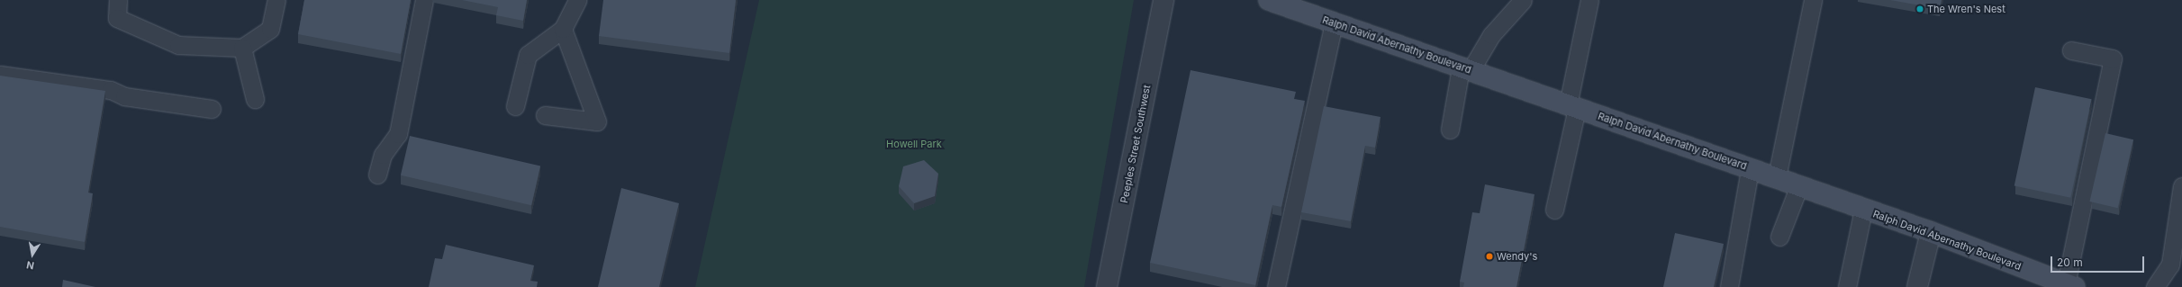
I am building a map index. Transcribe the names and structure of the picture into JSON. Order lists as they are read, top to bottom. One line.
{"streets":{"main road":["Ralph David Abernathy Boulevard"],"street":["Peeples Street Southwest"]},"parks":["Howell Park"],"places":["The Wren's Nest","Wendy's"],"scale_bar":"20 m","north":"bottom"}
